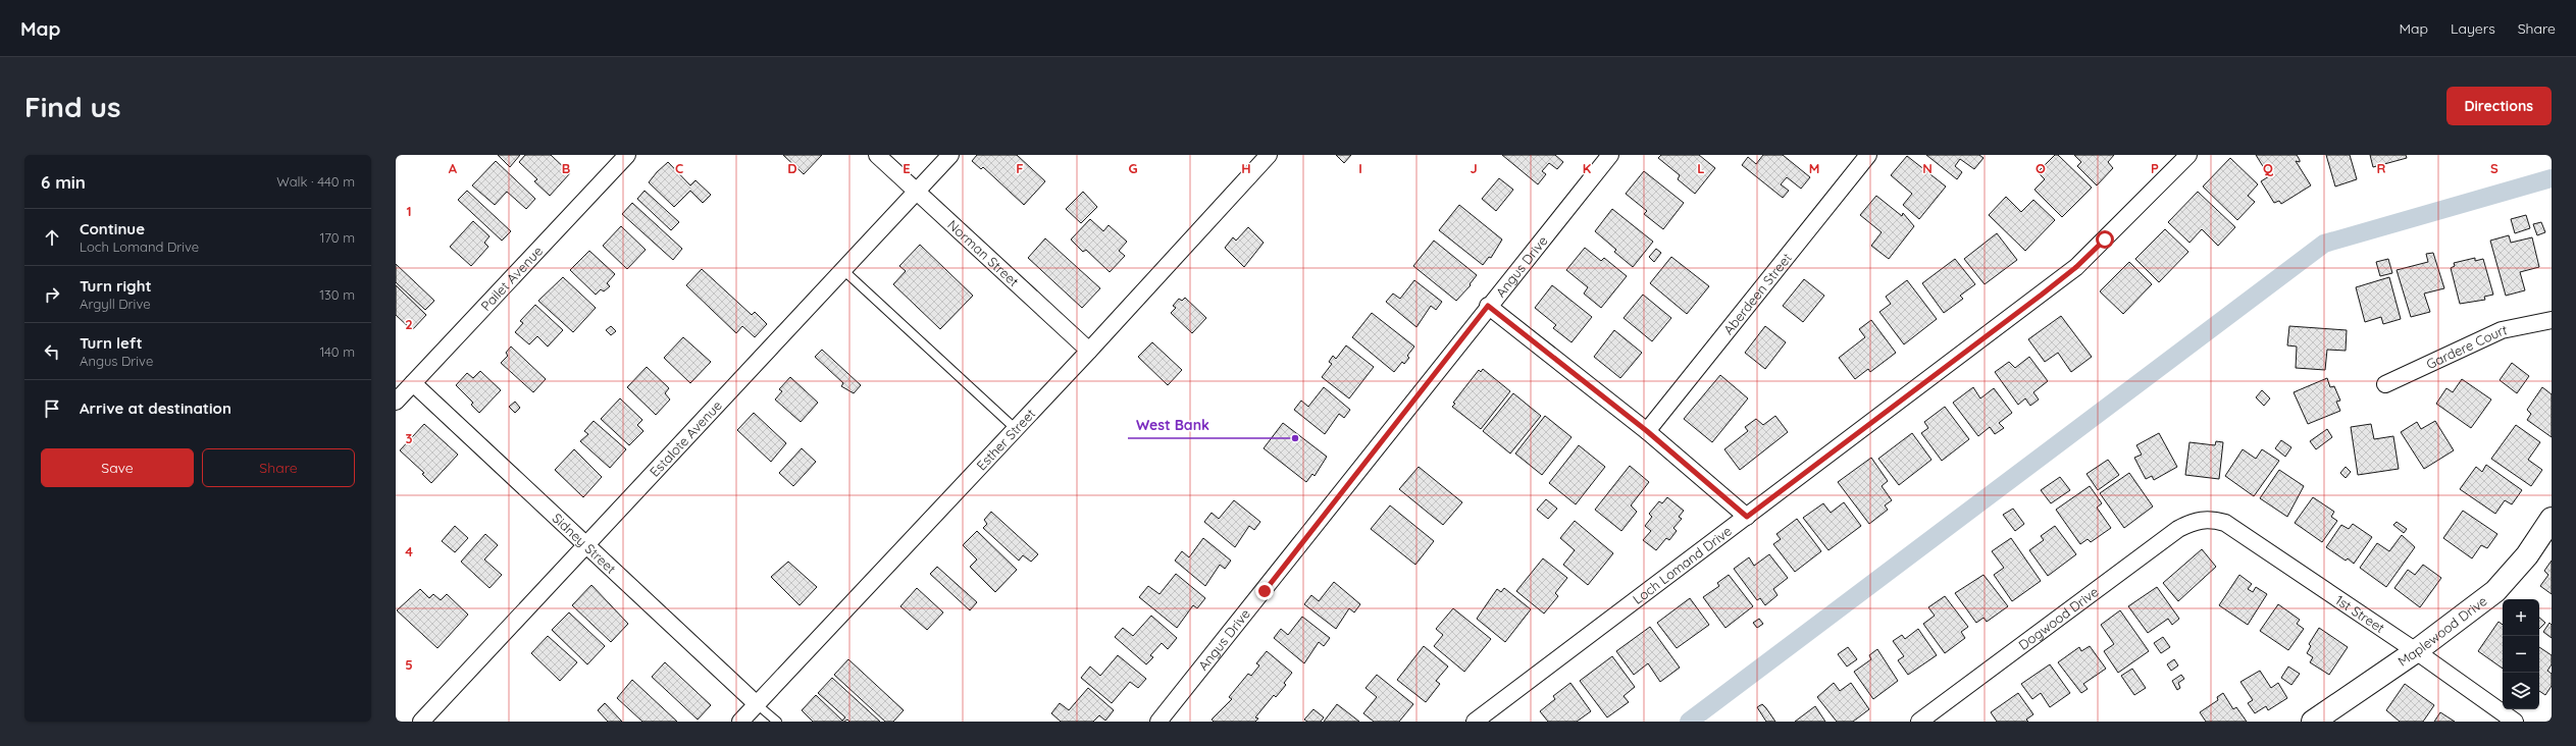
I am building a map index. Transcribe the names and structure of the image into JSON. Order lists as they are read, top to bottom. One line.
{"streets":{"street":["Norman Street","Angus Drive","Pailet Avenue","Aberdeen Street","Gardere Court","Estalote Avenue","Esther Street","Sidney Street","Loch Lomand Drive","1st Street","Dogwood Drive","Maplewood Drive"]},"crossings":[["Norman Street","Estalote Avenue"],["Norman Street","Esther Street"],["Pailet Avenue","Sidney Street"],["Estalote Avenue","Sidney Street"],["Esther Street","Sidney Street"],["1st Street","Dogwood Drive"],["1st Street","Maplewood Drive"]],"places":["West Bank"],"page":{"header":"Map","nav":["Map","Layers","Share"],"buttons":["Directions",["Save","Share"]],"title":"Find us","heading":["6 min","Walk · 440 m"],"list":[["Continue","Loch Lomand Drive","170 m"],["Turn right","Argyll Drive","130 m"],["Turn left","Angus Drive","140 m"],"Arrive at destination"],"map_buttons":["+","−"]},"grid":{"columns":["A","B","C","D","E","F","G","H","I","J","K","L","M","N","O","P","Q","R","S"],"rows":["1","2","3","4","5"]}}
